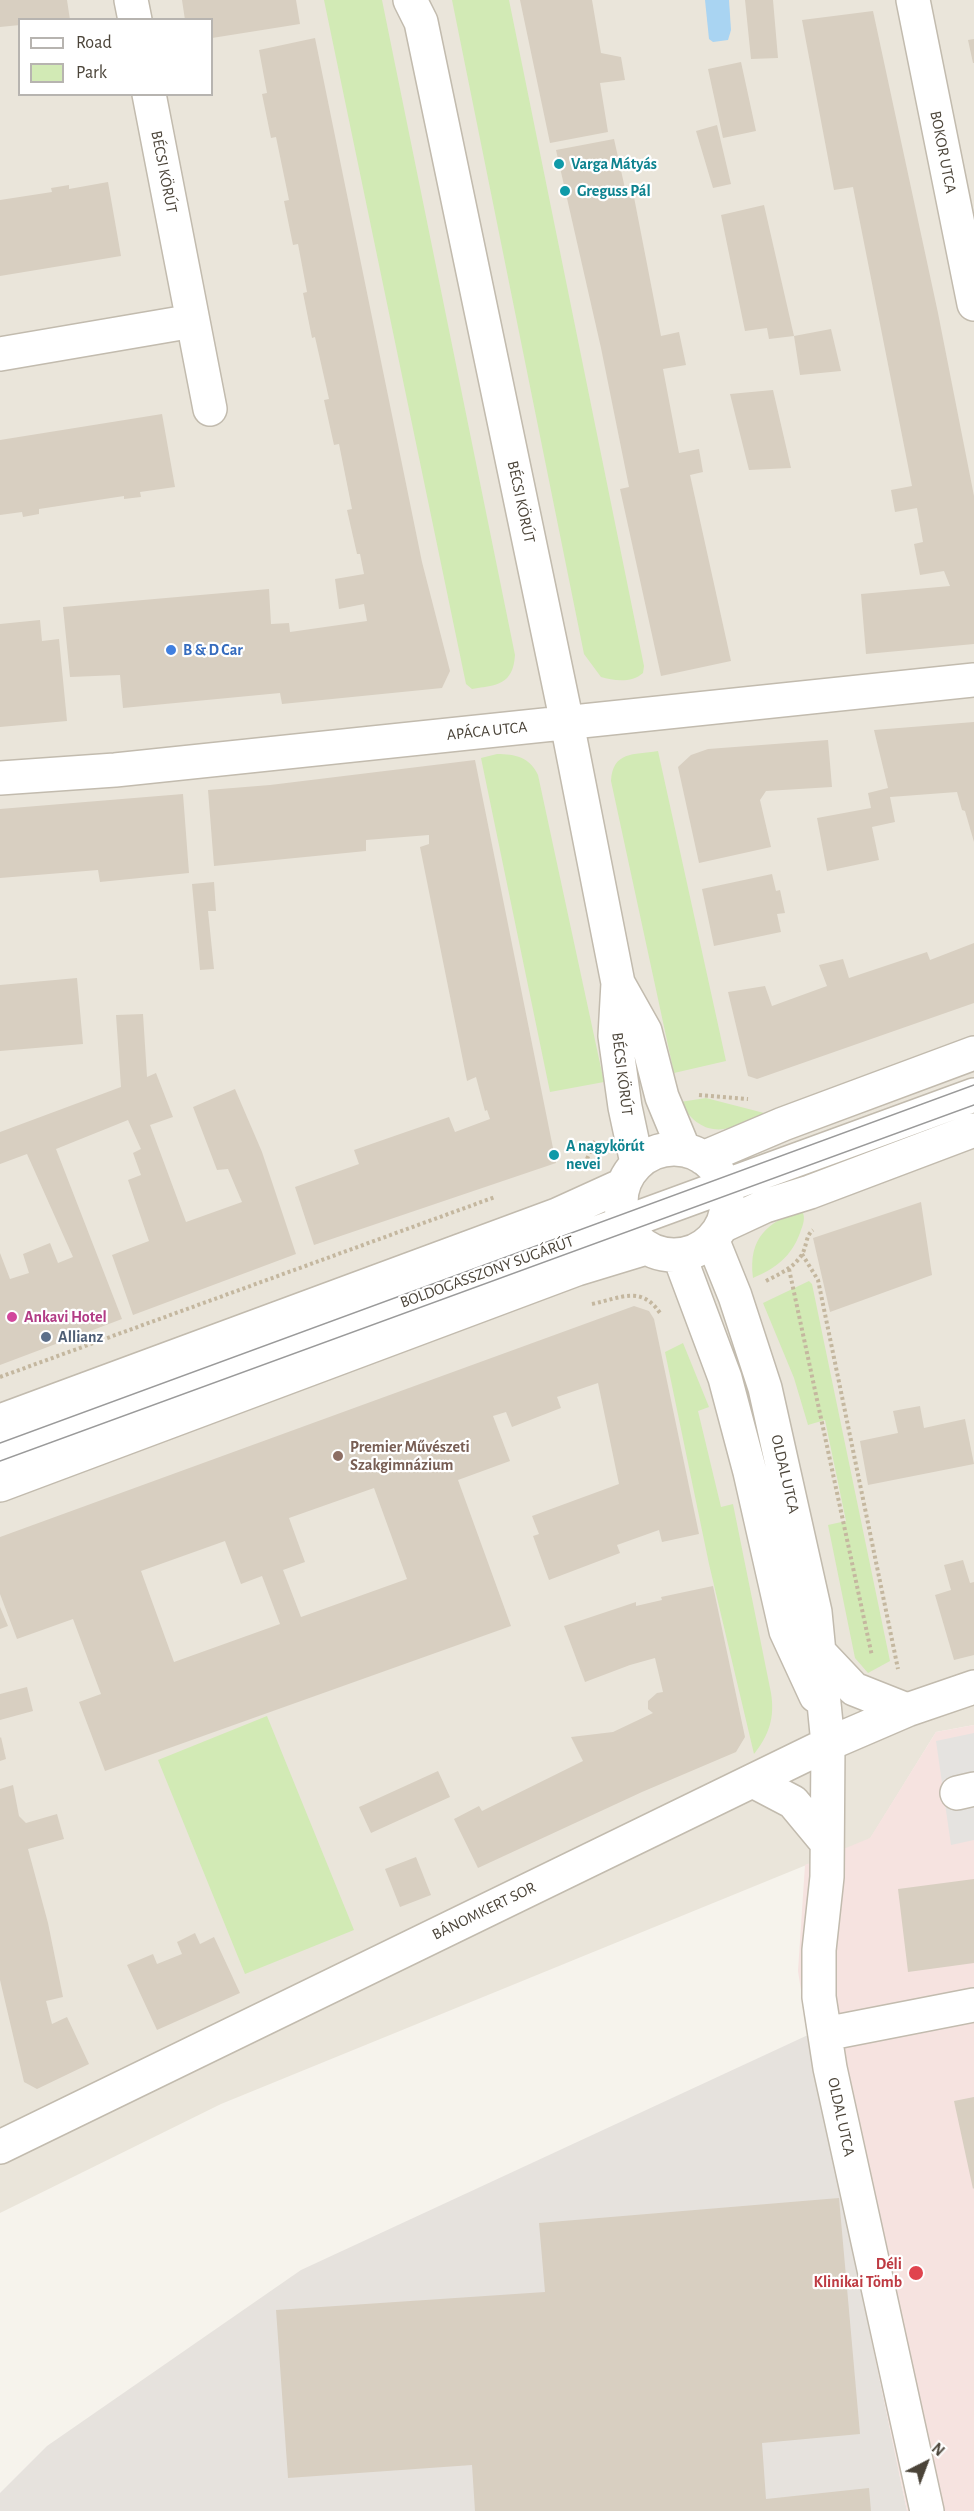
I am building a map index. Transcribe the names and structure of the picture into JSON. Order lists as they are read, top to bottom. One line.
{"streets":{"street":["BOKOR UTCA","BÉCSI KÖRÚT","APÁCA UTCA","BOLDOGASSZONY SUGÁRÚT","OLDAL UTCA","BÁNOMKERT SOR"]},"crossings":[["BÉCSI KÖRÚT","APÁCA UTCA"],["BÉCSI KÖRÚT","BOLDOGASSZONY SUGÁRÚT"],["OLDAL UTCA","BÁNOMKERT SOR"]],"places":["Varga Mátyás","Greguss Pál","B & D Car","A nagykörút nevei","Ankavi Hotel","Allianz","Premier Művészeti Szakgimnázium","Déli Klinikai Tömb"],"legend":["Road","Park"],"north":"top right"}
